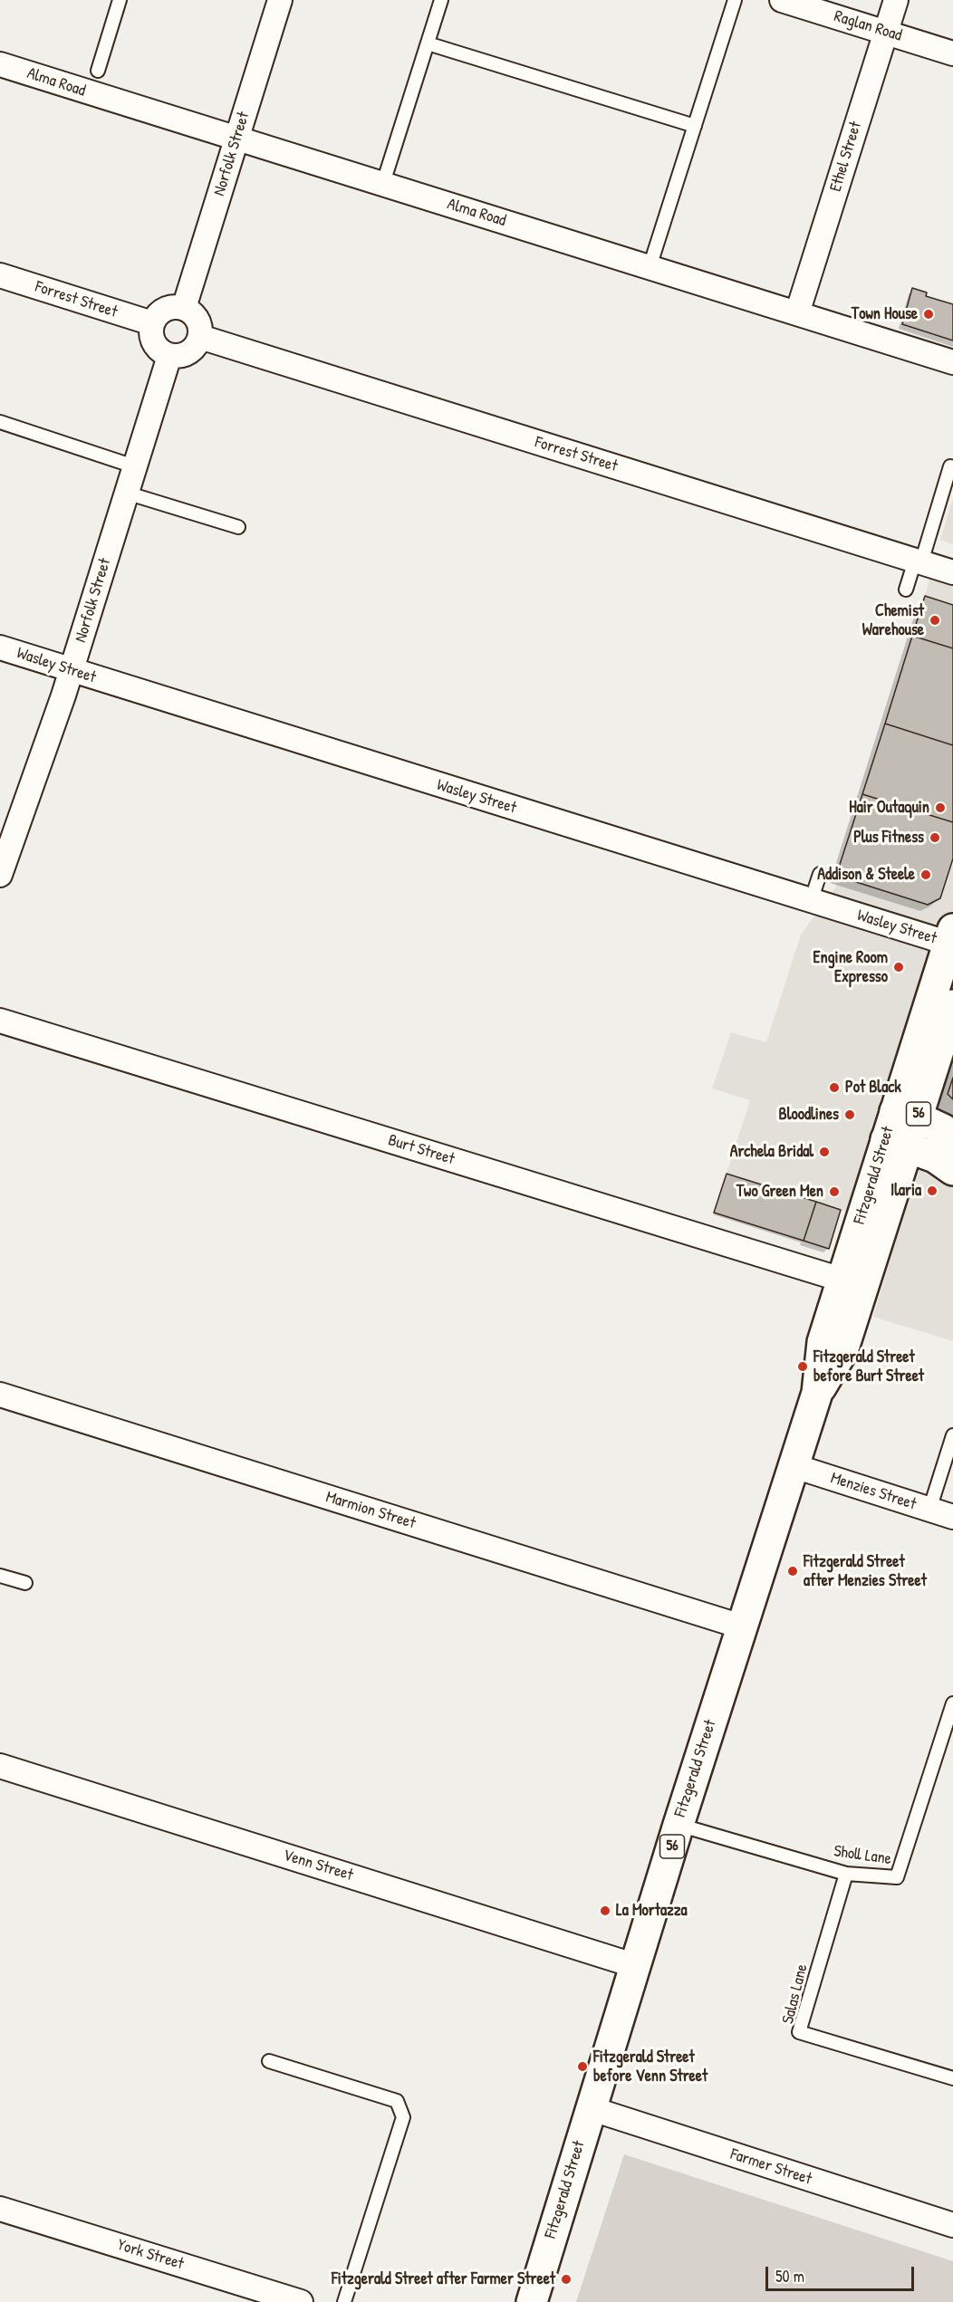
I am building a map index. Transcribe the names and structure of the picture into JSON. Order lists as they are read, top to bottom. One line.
{"streets":{"main road":["56","Fitzgerald Street"],"street":["Raglan Road","Alma Road","Norfolk Street","Ethel Street","Forrest Street","Wasley Street","Burt Street","Menzies Street","Marmion Street","Venn Street","Farmer Street","York Street"],"lane":["Sholl Lane","Salas Lane"]},"crossings":[["Raglan Road","Ethel Street"],["Alma Road","Norfolk Street"],["Alma Road","Ethel Street"],["Norfolk Street","Forrest Street"],["Norfolk Street","Wasley Street"],["Wasley Street","Fitzgerald Street"],["Burt Street","Fitzgerald Street"],["Fitzgerald Street","Menzies Street"],["Fitzgerald Street","Marmion Street"],["Fitzgerald Street","Sholl Lane"],["Fitzgerald Street","Venn Street"],["Fitzgerald Street","Farmer Street"],["Sholl Lane","Salas Lane"]],"places":["Town House","Chemist Warehouse","Hair Outaquin","Plus Fitness","Addison & Steele","Engine Room Expresso","Pot Black","Bloodlines","Archela Bridal","Ilaria","Two Green Men","Fitzgerald Street before Burt Street","Fitzgerald Street after Menzies Street","La Mortazza","Fitzgerald Street before Venn Street","Fitzgerald Street after Farmer Street"],"scale_bar":"50 m"}
